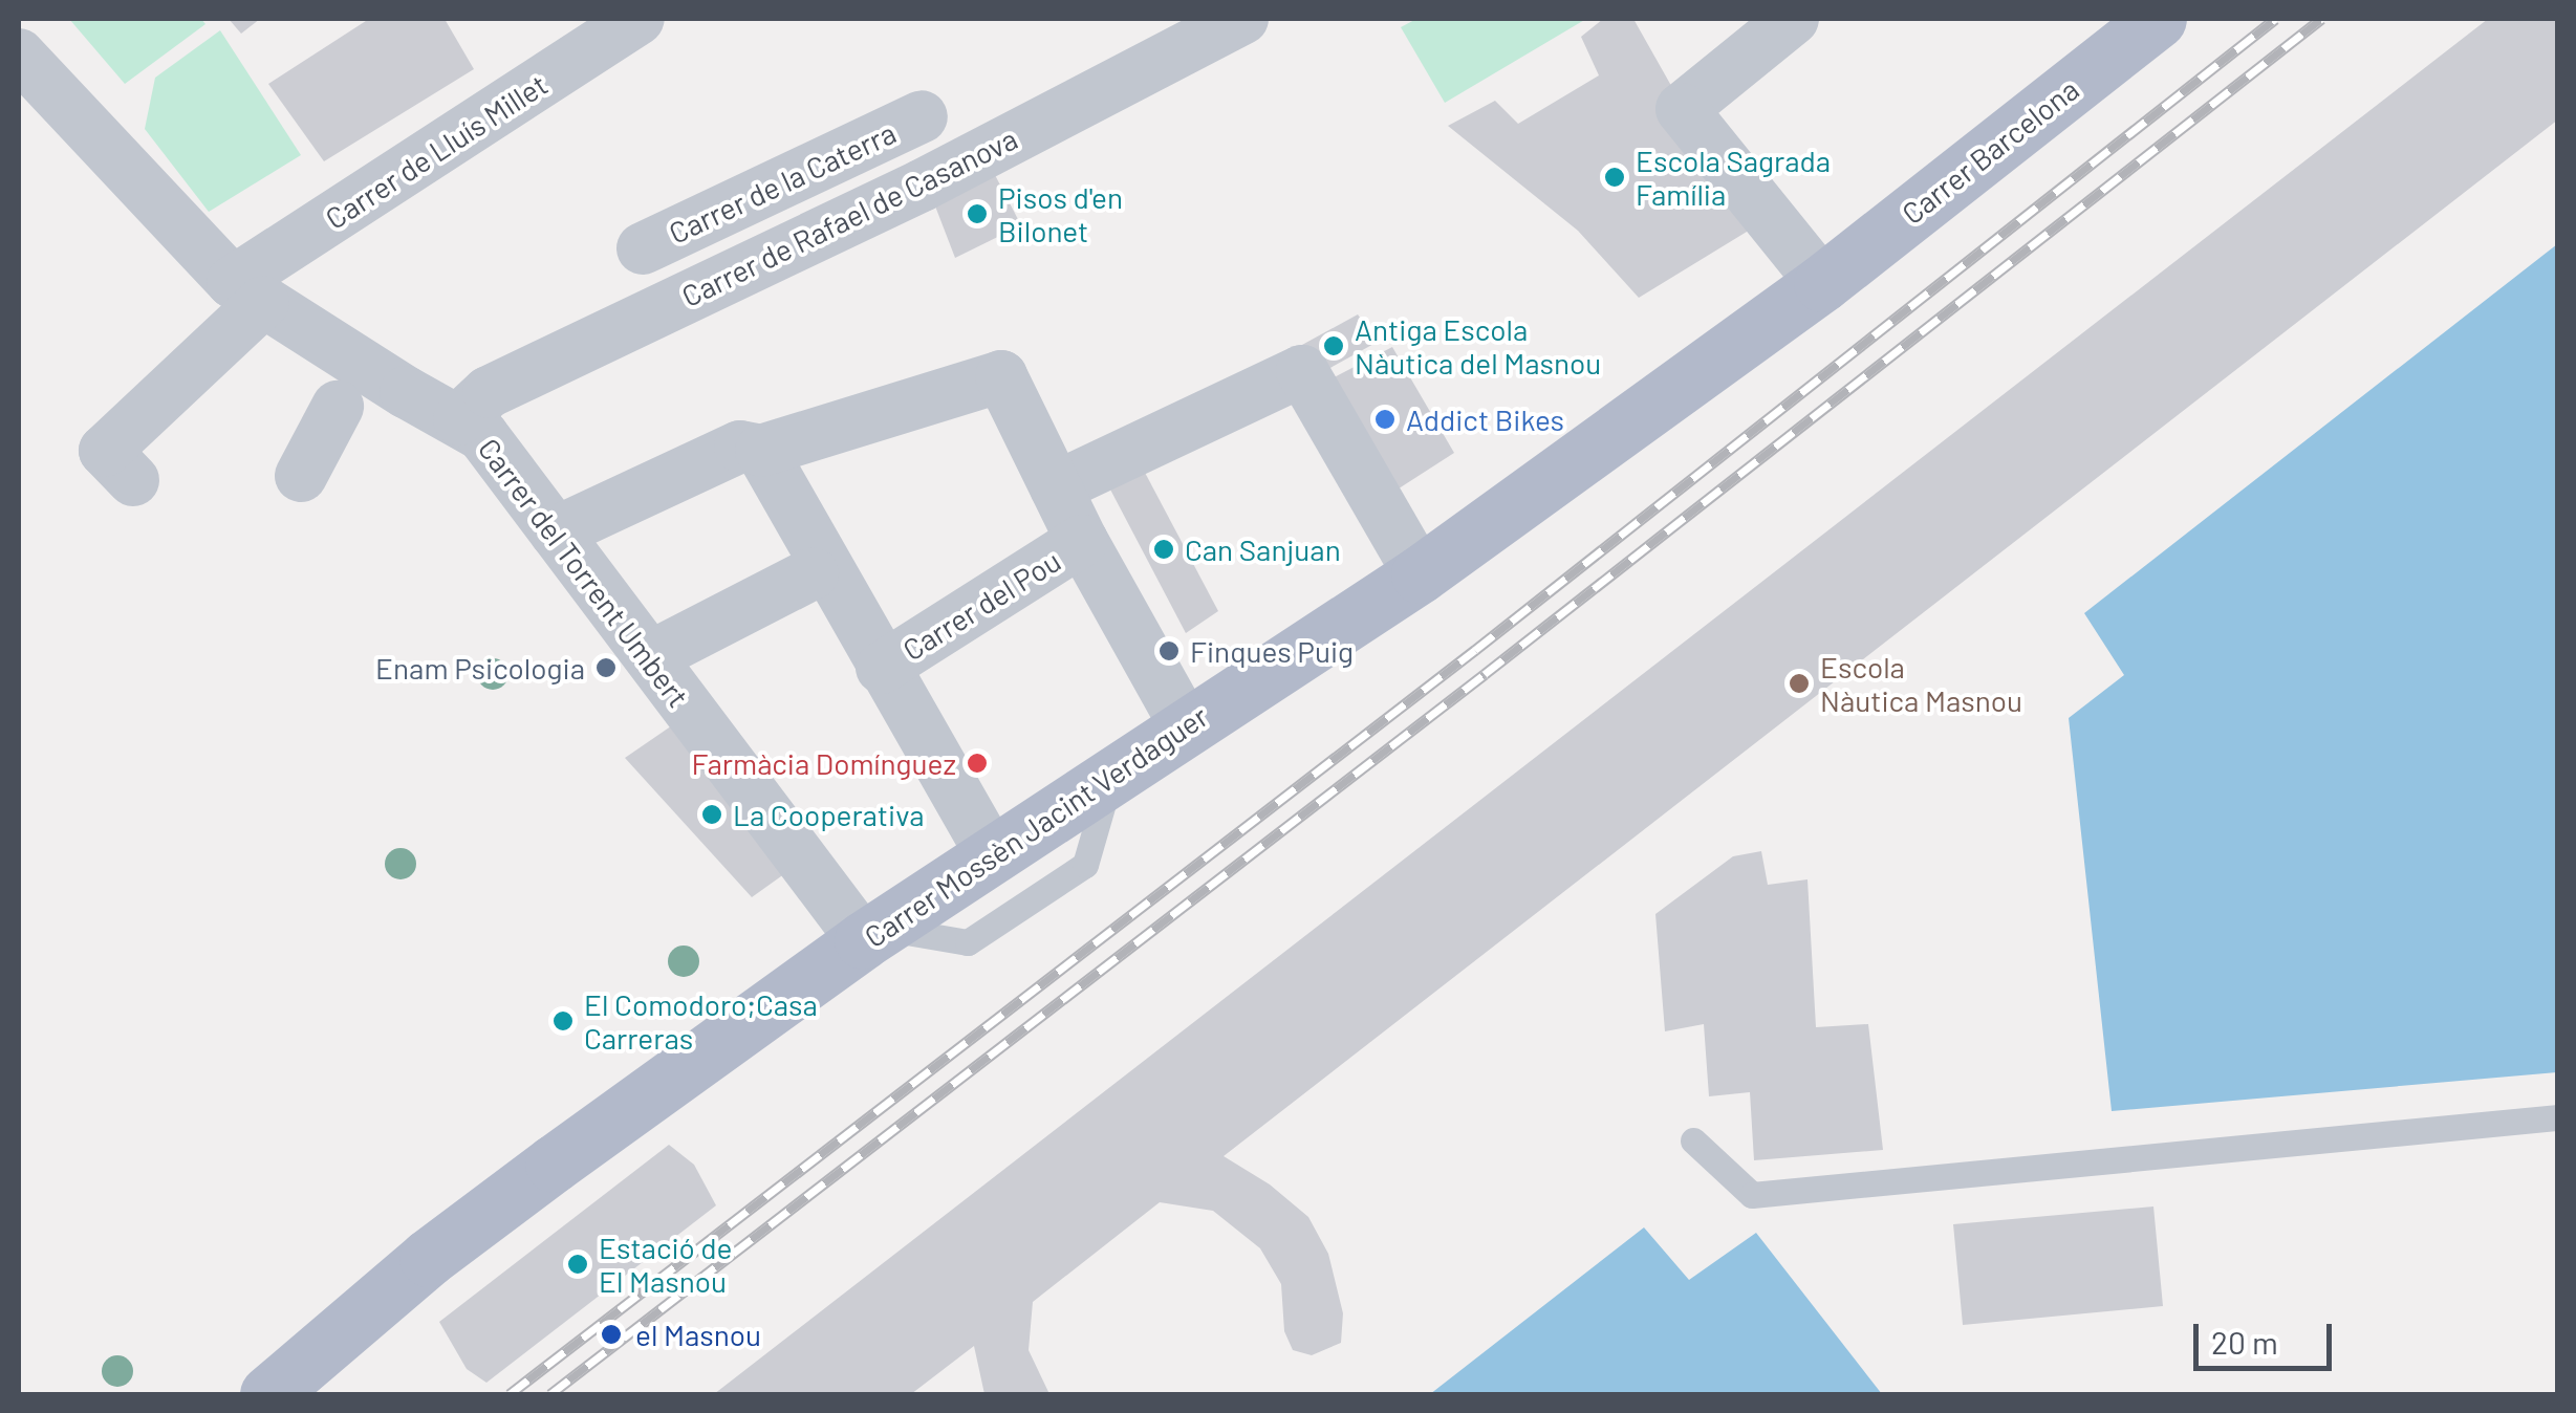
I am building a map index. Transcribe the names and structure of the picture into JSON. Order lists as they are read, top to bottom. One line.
{"streets":{"main road":["Carrer Barcelona","Carrer Mossèn Jacint Verdaguer"],"street":["Carrer de Lluís Millet","Carrer de la Caterra","Carrer de Rafael de Casanova","Carrer del Torrent Umbert","Carrer del Pou"]},"crossings":[["Carrer de Lluís Millet","Carrer del Torrent Umbert"],["Carrer Barcelona","Carrer Mossèn Jacint Verdaguer"],["Carrer de Rafael de Casanova","Carrer del Torrent Umbert"],["Carrer del Torrent Umbert","Carrer Mossèn Jacint Verdaguer"]],"places":["Escola Sagrada Família","Pisos d'en Bilonet","Antiga Escola Nàutica del Masnou","Addict Bikes","Can Sanjuan","Finques Puig","Enam Psicologia","Escola Nàutica Masnou","Farmàcia Domínguez","La Cooperativa","El Comodoro;Casa Carreras","Estació de El Masnou","el Masnou"],"scale_bar":"20 m"}
